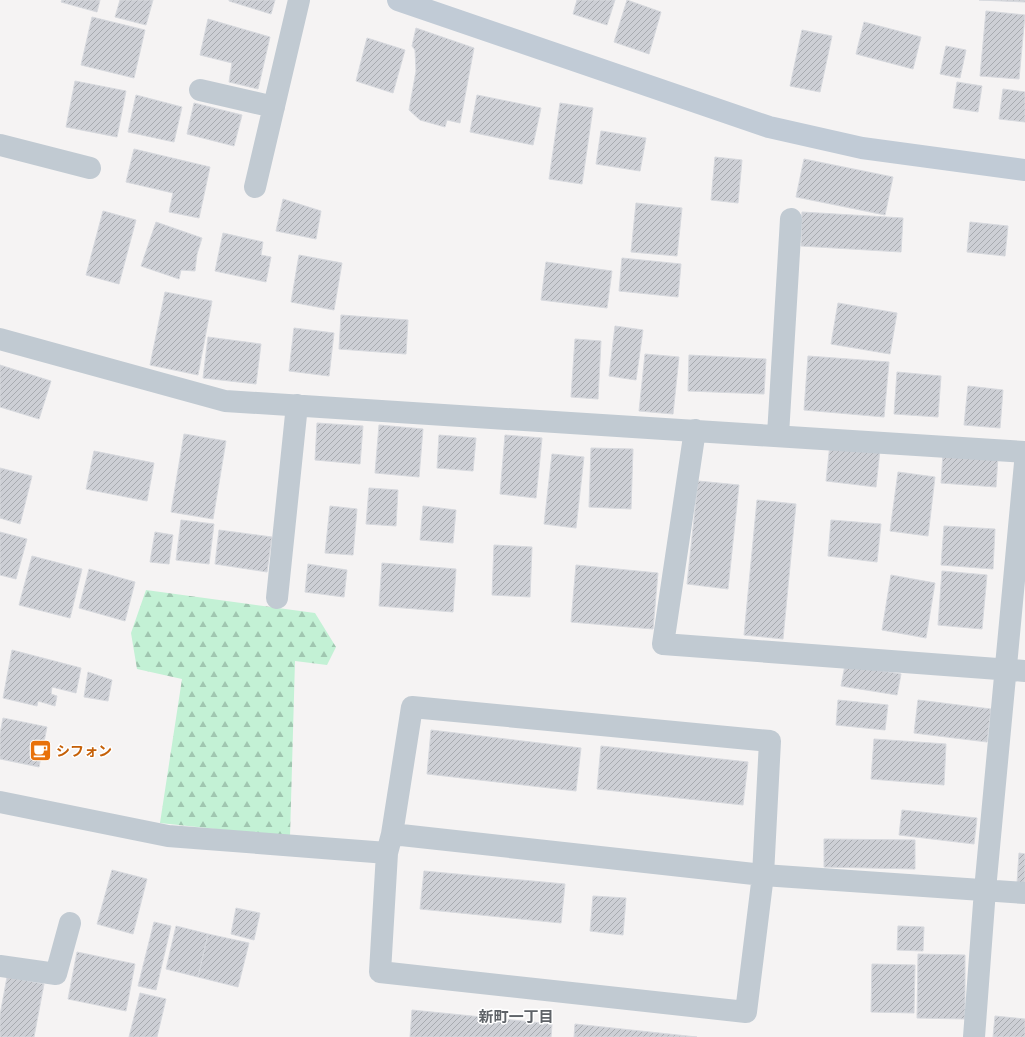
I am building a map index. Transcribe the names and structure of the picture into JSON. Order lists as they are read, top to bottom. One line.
{"districts":["新町一丁目"],"places":{"cafe":["シフォン"]}}
